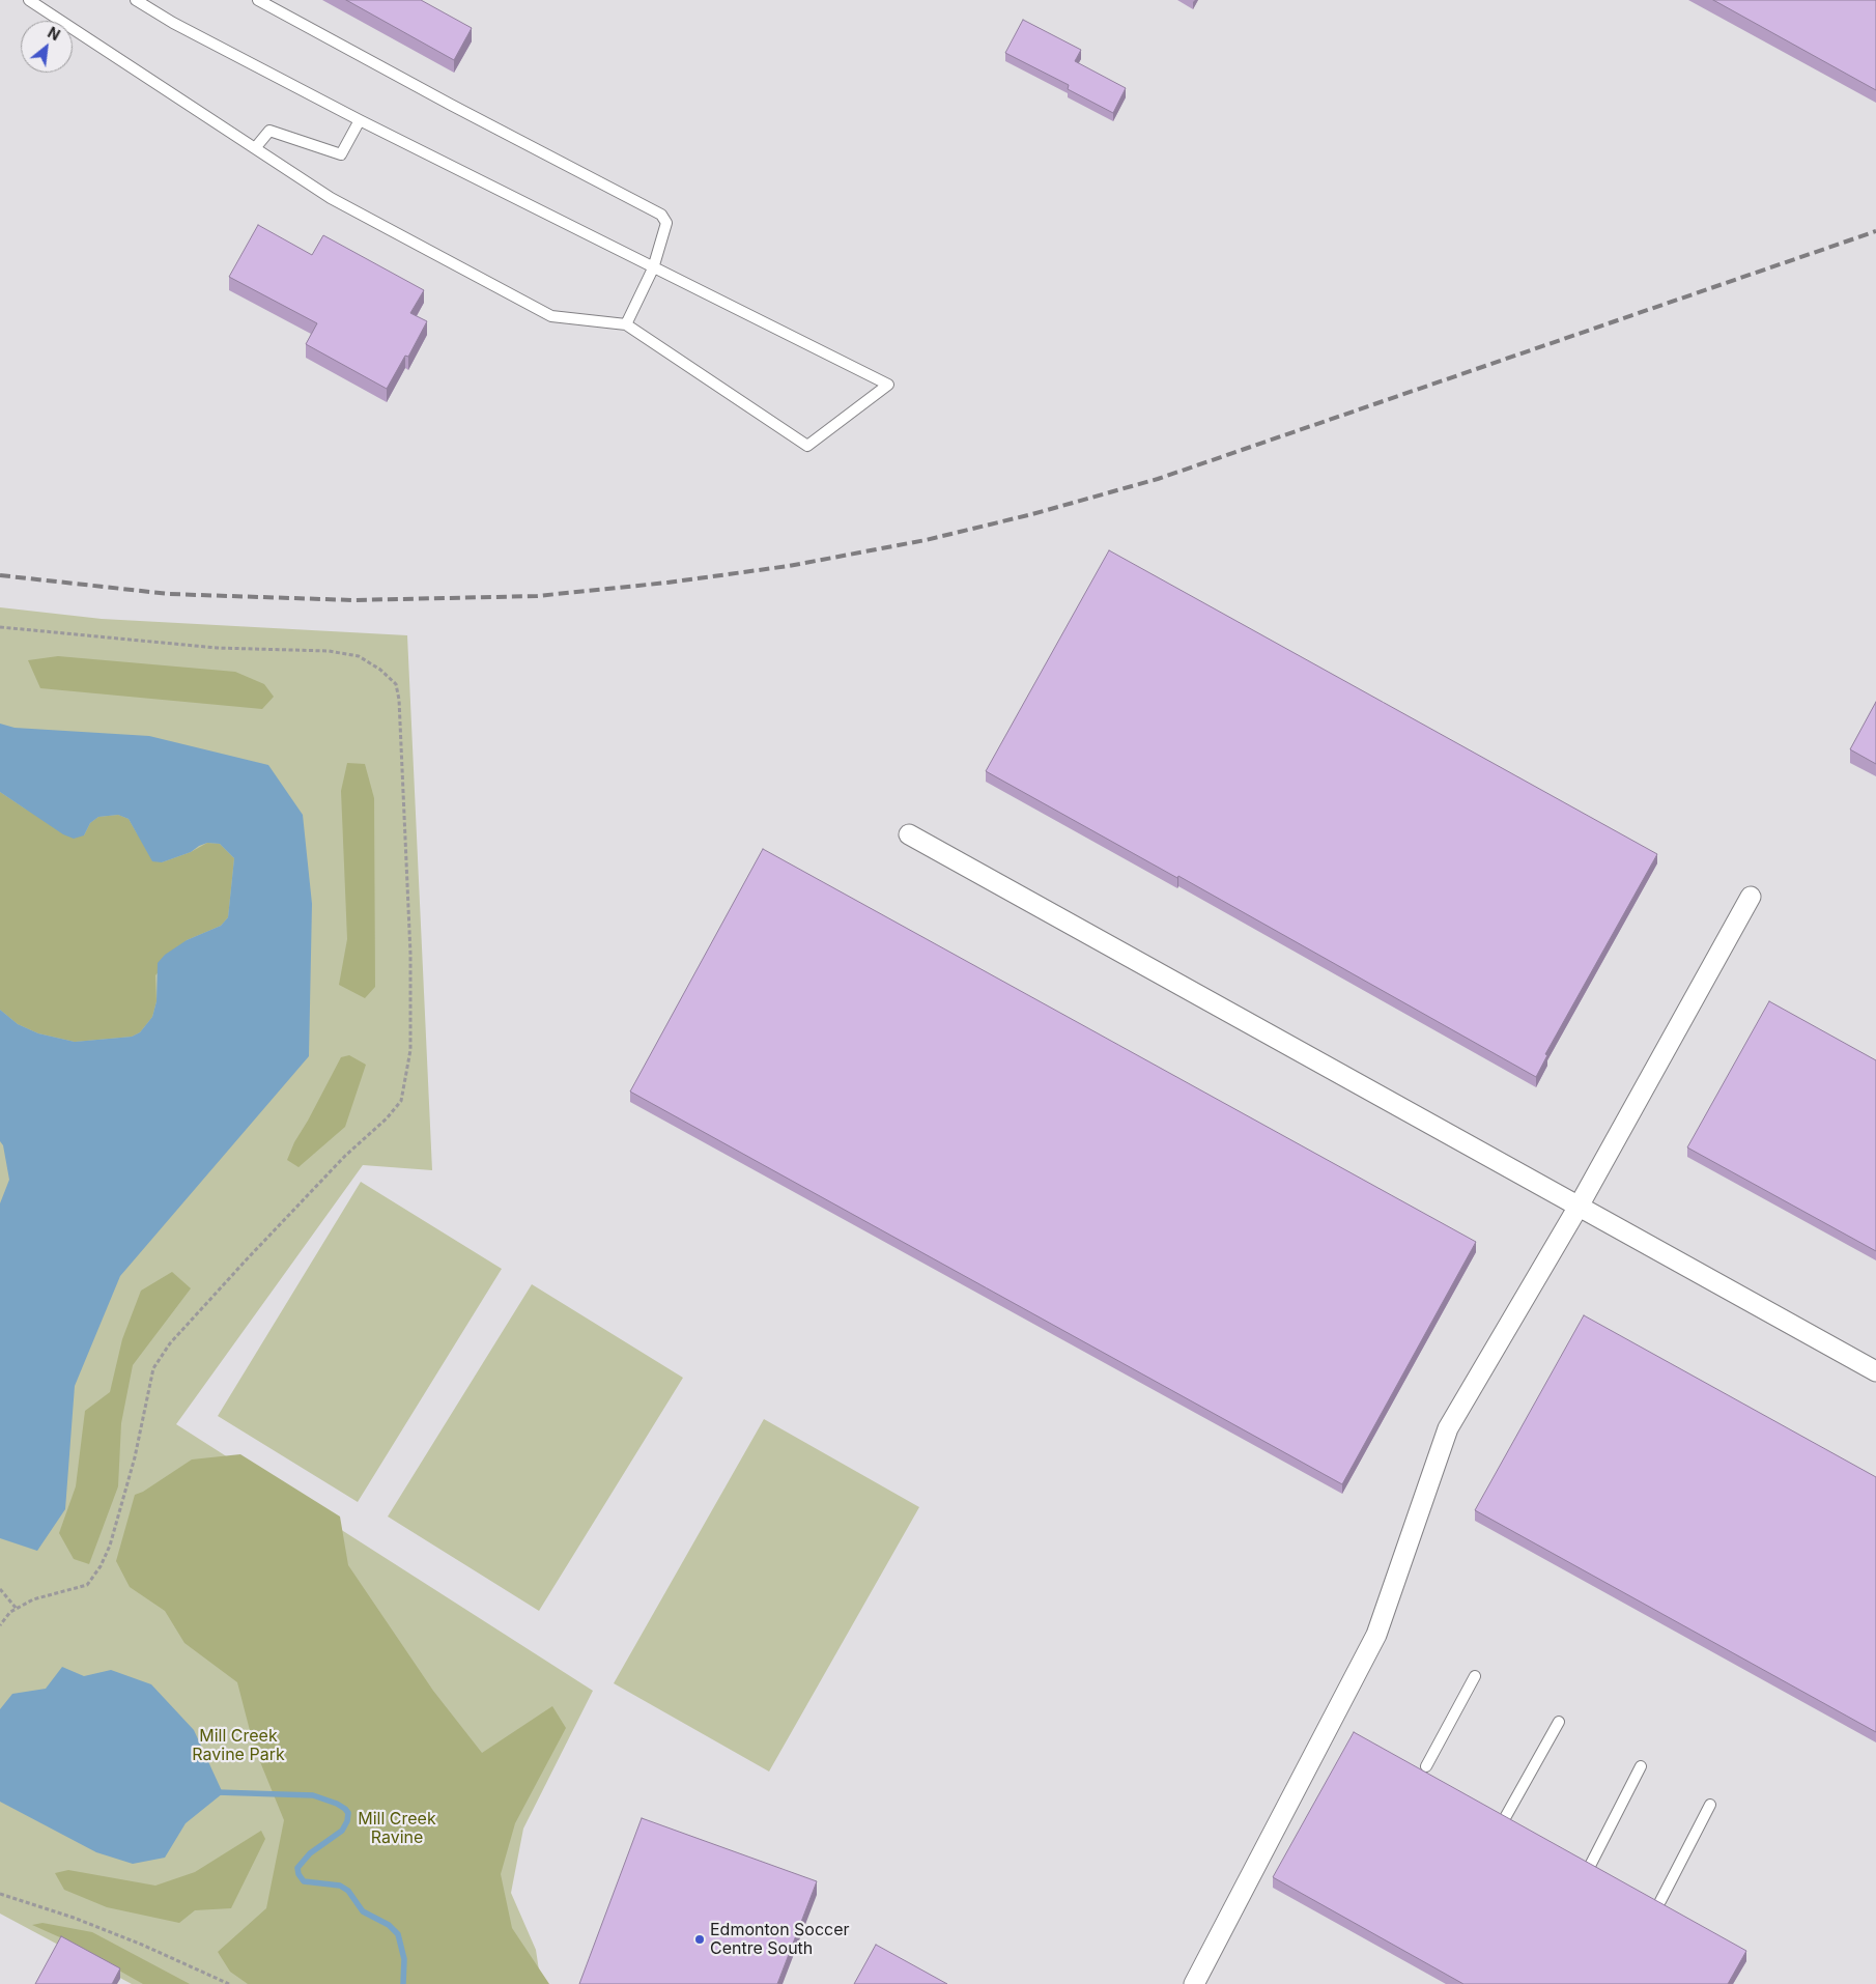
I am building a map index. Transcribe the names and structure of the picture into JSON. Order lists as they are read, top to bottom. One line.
{"parks":["Mill Creek Ravine Park","Mill Creek Ravine"],"places":["Edmonton Soccer Centre South"],"north":"top right"}
